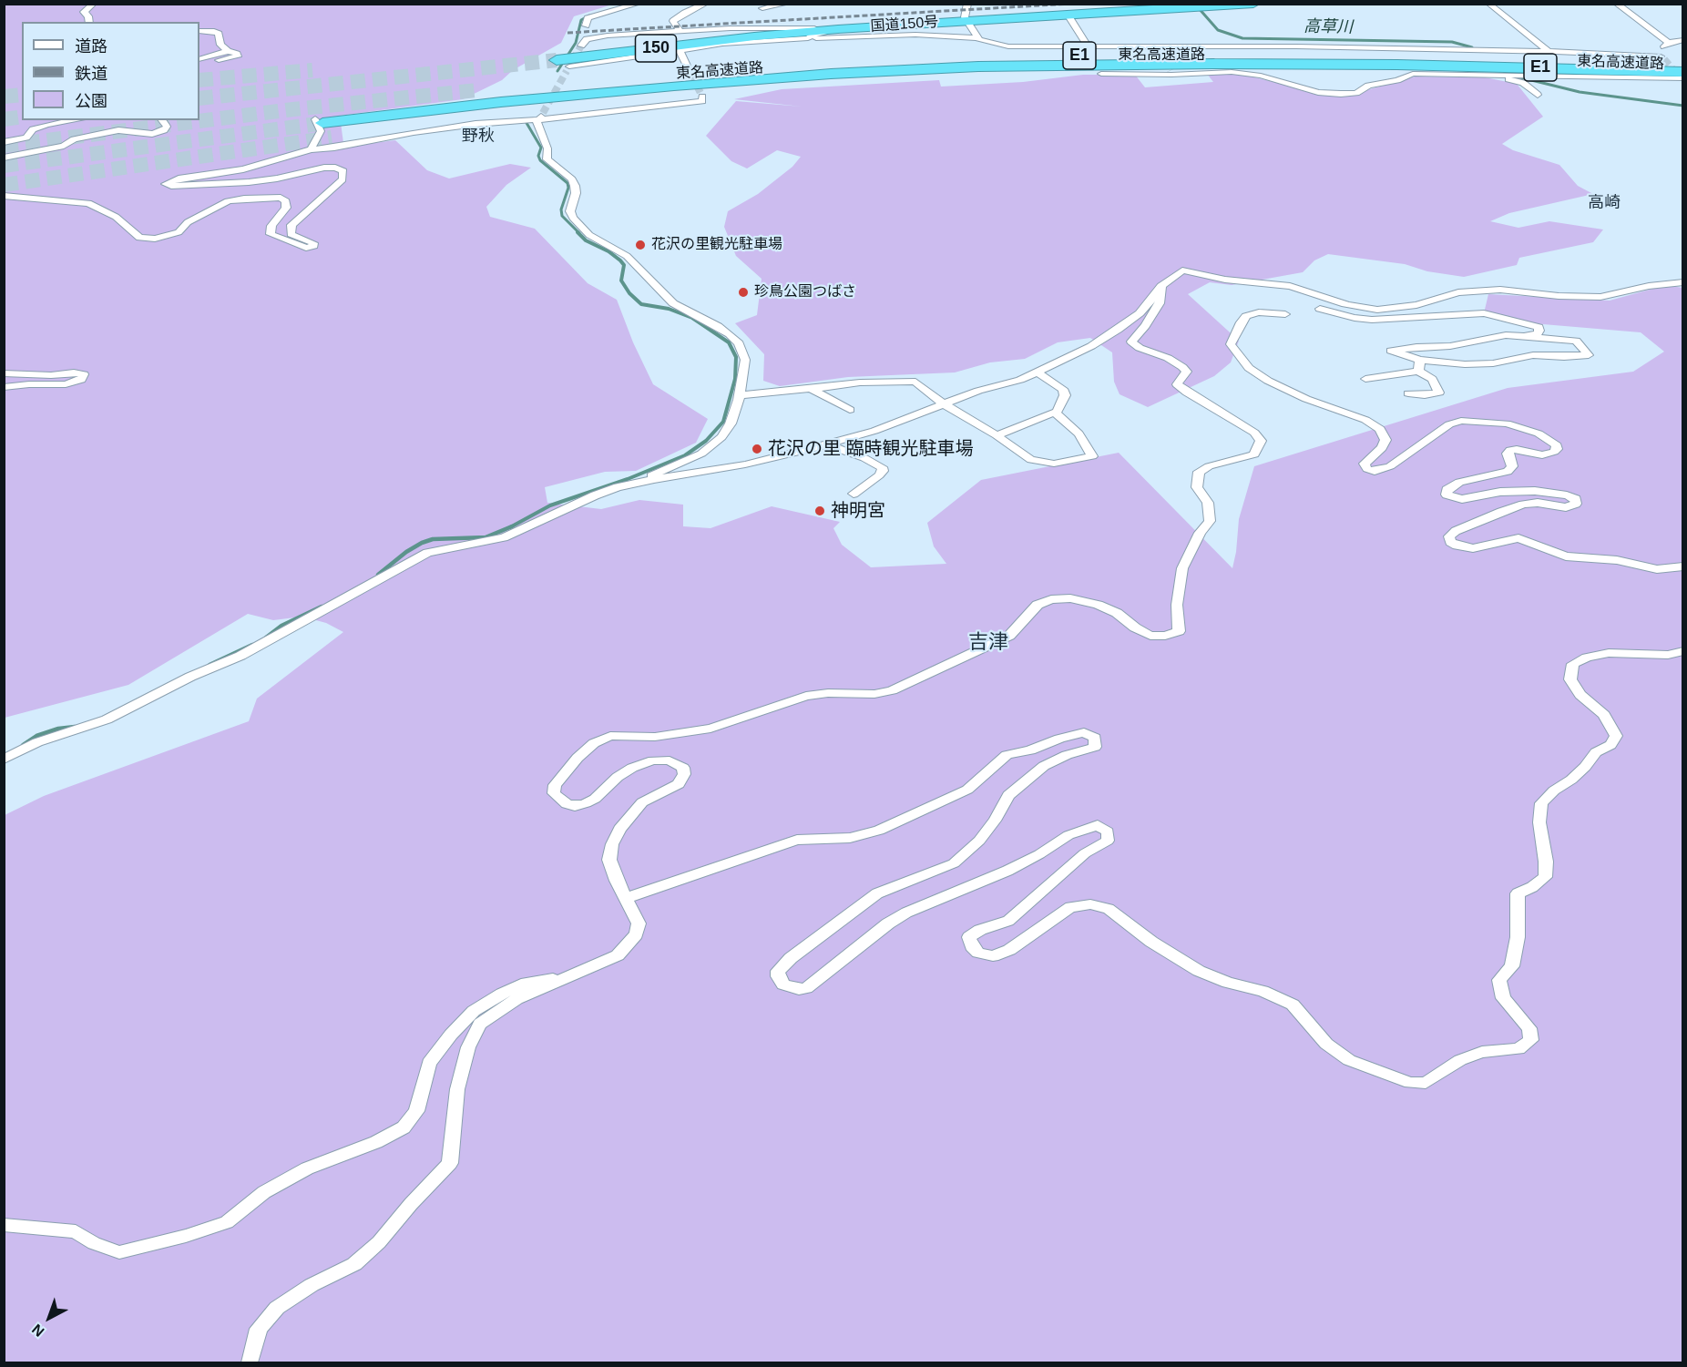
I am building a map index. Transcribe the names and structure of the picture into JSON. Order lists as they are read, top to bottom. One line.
{"streets":{"highway":["国道150号","150","E1","東名高速道路"]},"districts":["野秋","高崎","吉津"],"water":["高草川"],"places":["花沢の里観光駐車場","珍鳥公園つばさ","花沢の里 臨時観光駐車場","神明宮"],"legend":["道路","鉄道","公園"],"north":"bottom left"}
